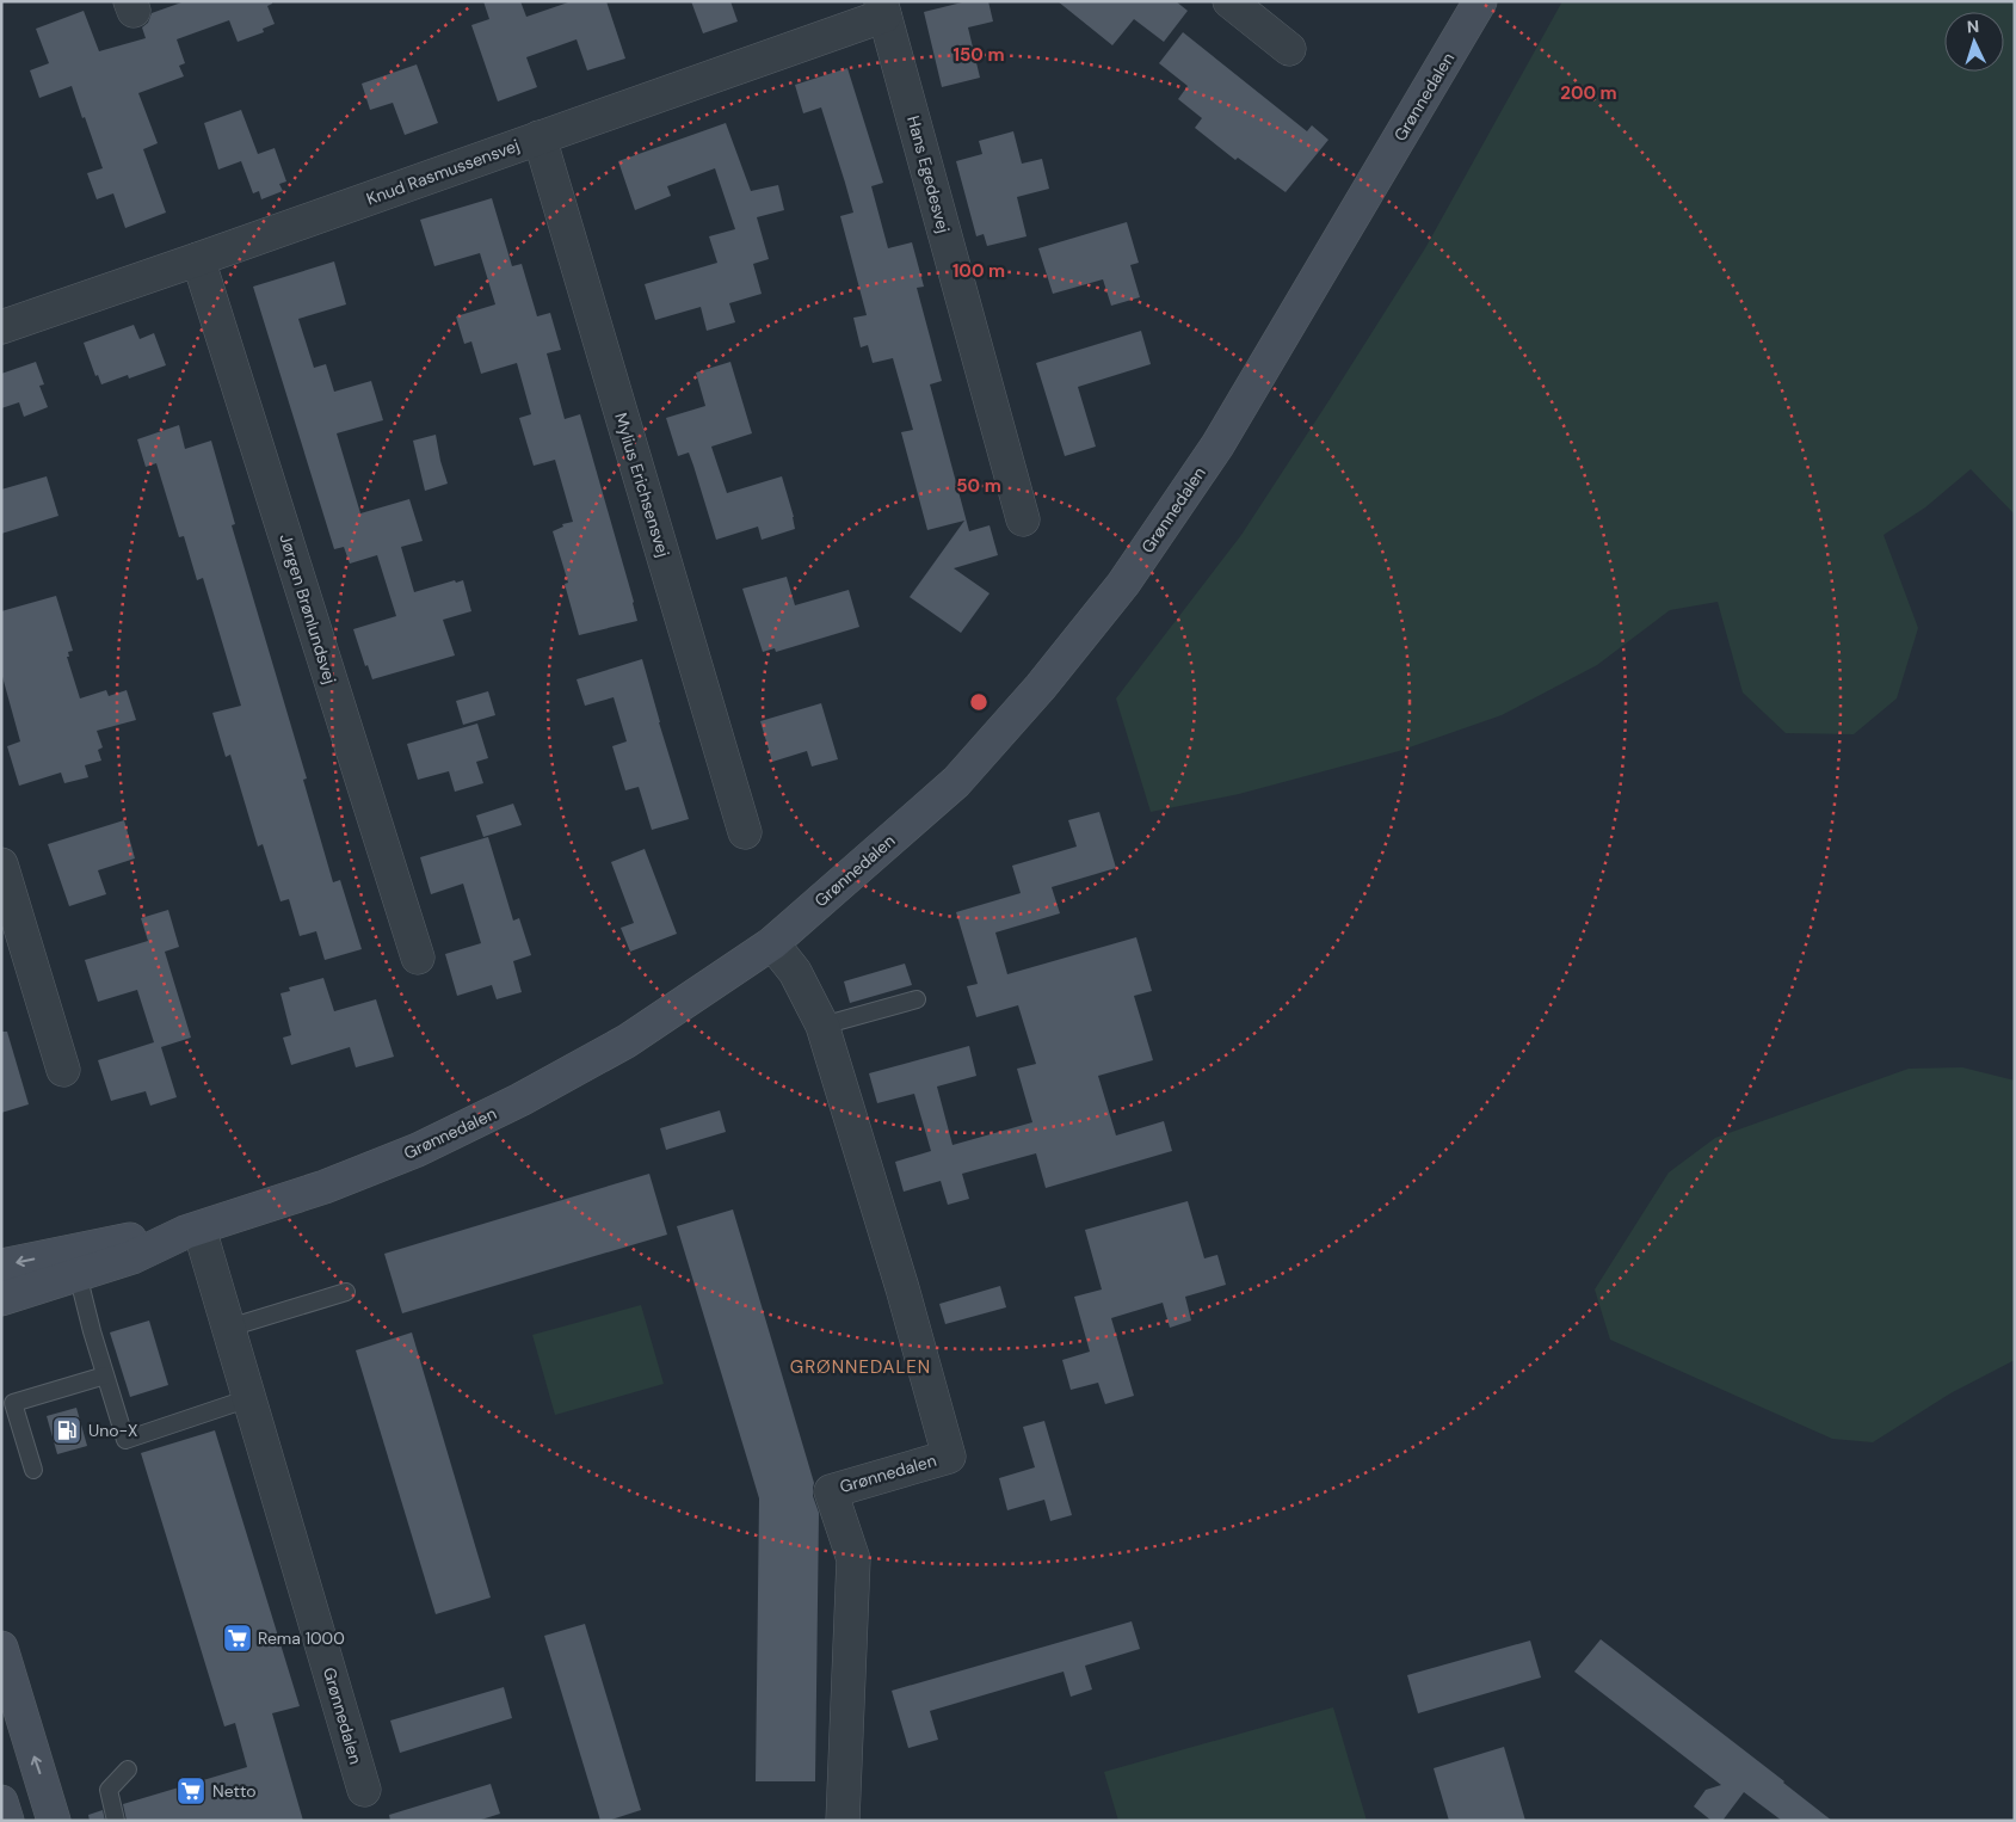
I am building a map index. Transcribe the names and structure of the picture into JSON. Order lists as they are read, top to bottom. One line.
{"streets":{"street":["Grønnedalen","Knud Rasmussensvej","Hans Egedesvej","Mylius Erichsensvej","Jørgen Brønlundsvej"]},"crossings":[["Knud Rasmussensvej","Hans Egedesvej"],["Knud Rasmussensvej","Mylius Erichsensvej"],["Knud Rasmussensvej","Jørgen Brønlundsvej"]],"districts":["GRØNNEDALEN"],"places":{"fuel station":["Uno-X"],"supermarket":["Rema 1000","Netto"]},"north":"top","rings":["150 m","200 m","100 m","50 m"]}
